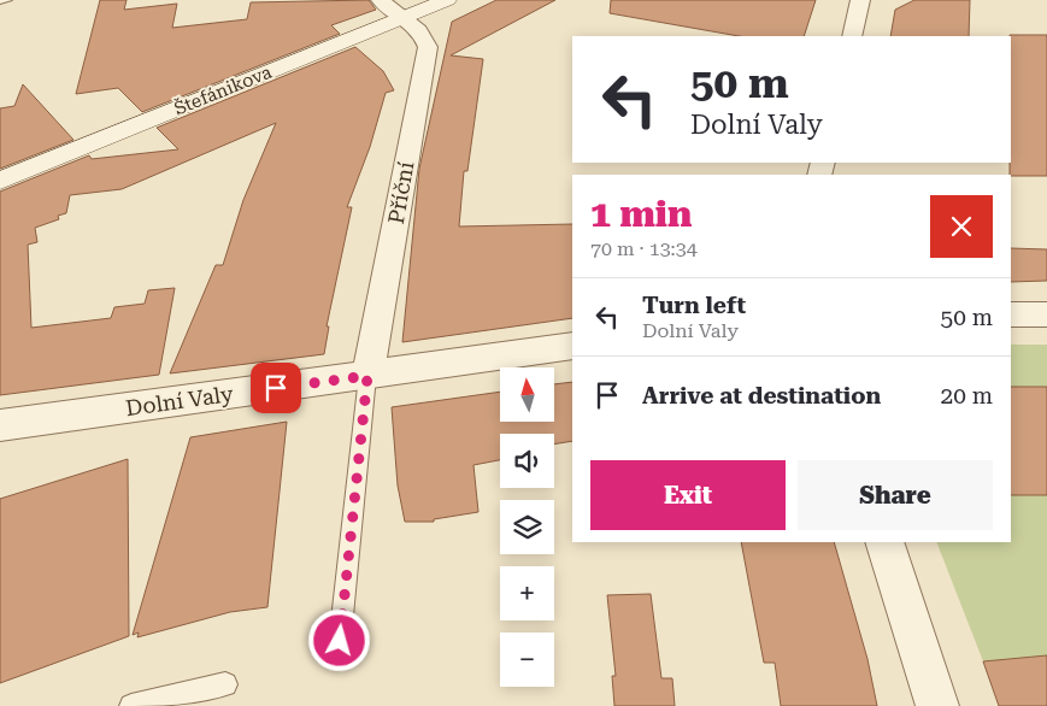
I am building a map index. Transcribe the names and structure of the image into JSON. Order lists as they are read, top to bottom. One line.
{"streets":{"main road":["Štefánikova"],"street":["Příční","Dolní Valy"]},"crossings":[["Štefánikova","Příční"],["Příční","Dolní Valy"]],"north":"top","page":{"turn":["50 m","Dolní Valy"],"heading":["1 min","70 m · 13:34"],"list":[{"name":"Turn left","note":"Dolní Valy","value":"50 m"},{"name":"Arrive at destination","value":"20 m"}],"map_buttons":["+","−"],"buttons":["Exit","Share"]}}
